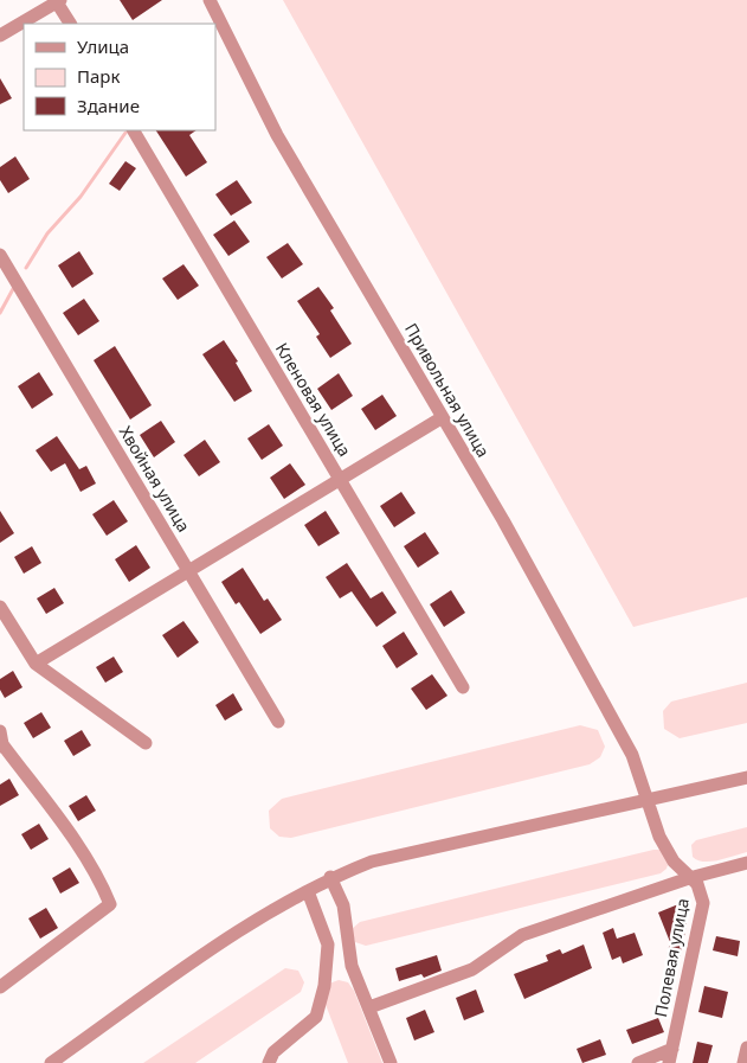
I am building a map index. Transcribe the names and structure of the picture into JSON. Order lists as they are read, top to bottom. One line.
{"streets":{"street":["Привольная улица","Кленовая улица","Хвойная улица","Полевая улица"]},"crossings":[["Привольная улица","Полевая улица"]],"legend":["Улица","Парк","Здание"]}
